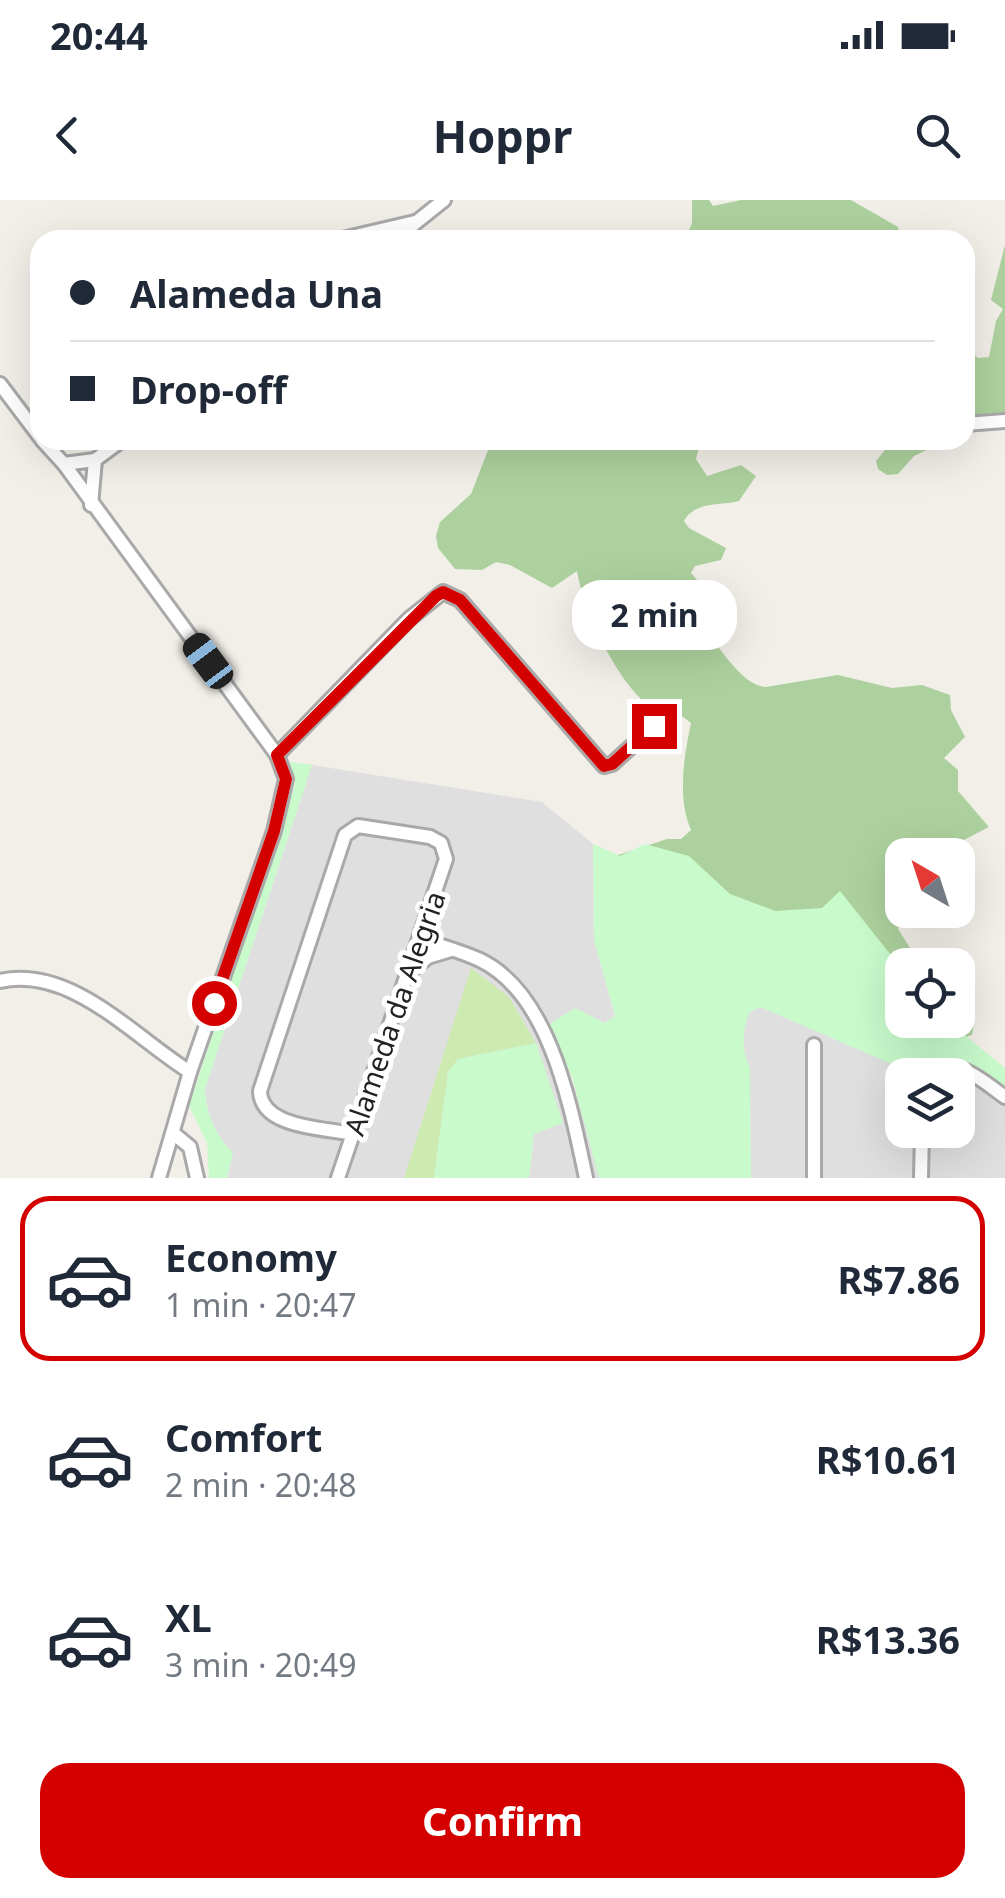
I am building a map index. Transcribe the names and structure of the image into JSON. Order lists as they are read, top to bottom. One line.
{"streets":{"street":["Alameda da Alegria"]},"north":"top left","page":{"status":"20:44","header":"Hoppr","banner":["Alameda Una","Drop-off"],"bubble":"2 min","list":[{"name":"Economy","note":"1 min · 20:47","value":"R$7.86"},{"name":"Comfort","note":"2 min · 20:48","value":"R$10.61"},{"name":"XL","note":"3 min · 20:49","value":"R$13.36"}],"buttons":"Confirm"}}
